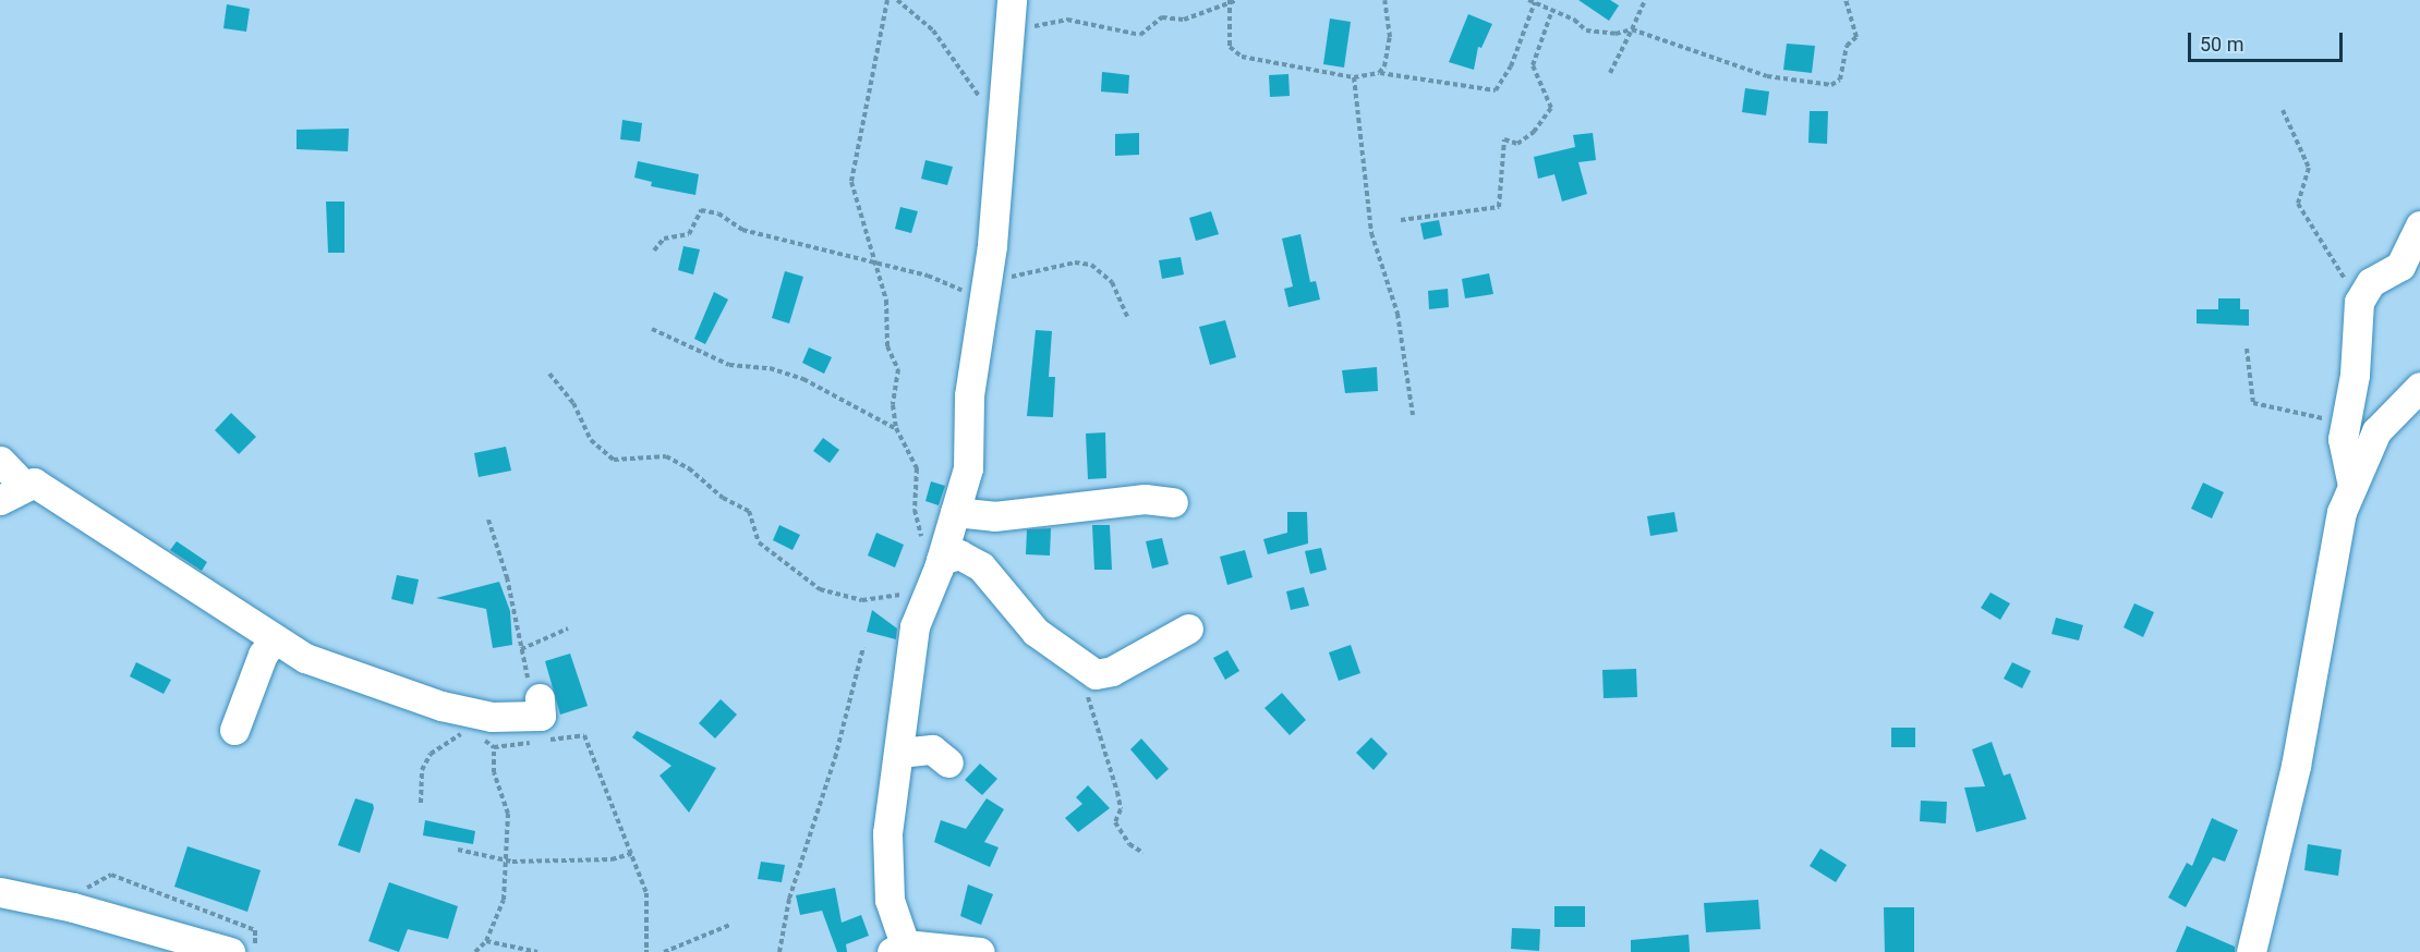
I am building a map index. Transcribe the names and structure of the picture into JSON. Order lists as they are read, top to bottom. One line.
{"scale_bar":"50 m"}
